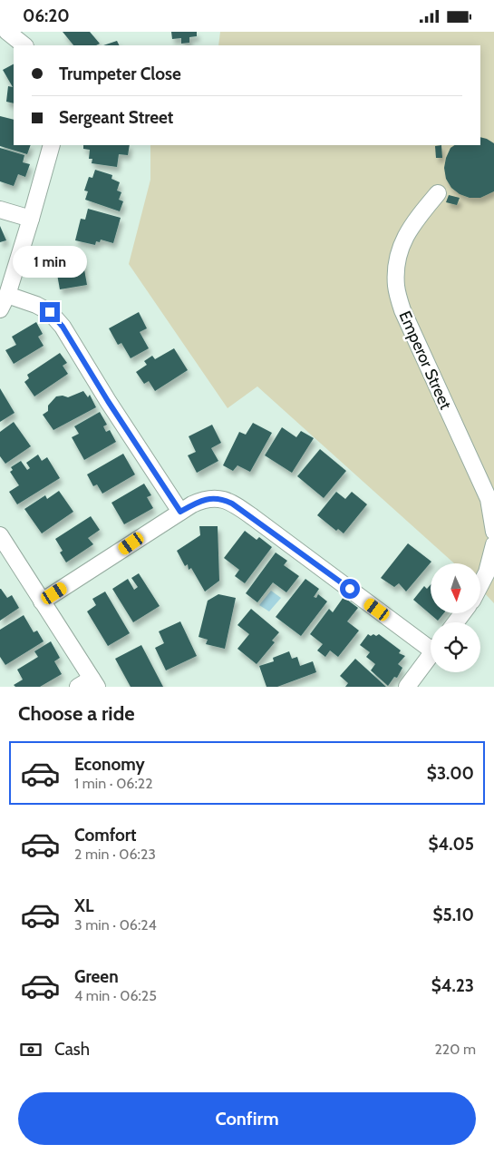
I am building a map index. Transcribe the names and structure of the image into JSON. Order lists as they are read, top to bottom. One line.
{"streets":{"street":["Emperor Street"]},"north":"bottom","page":{"status":"06:20","banner":["Trumpeter Close","Sergeant Street"],"bubble":"1 min","heading":"Choose a ride","list":[{"name":"Economy","note":"1 min · 06:22","value":"$3.00"},{"name":"Comfort","note":"2 min · 06:23","value":"$4.05"},{"name":"XL","note":"3 min · 06:24","value":"$5.10"},{"name":"Green","note":"4 min · 06:25","value":"$4.23"}],"pay":["Cash","220 m"],"buttons":"Confirm"}}
